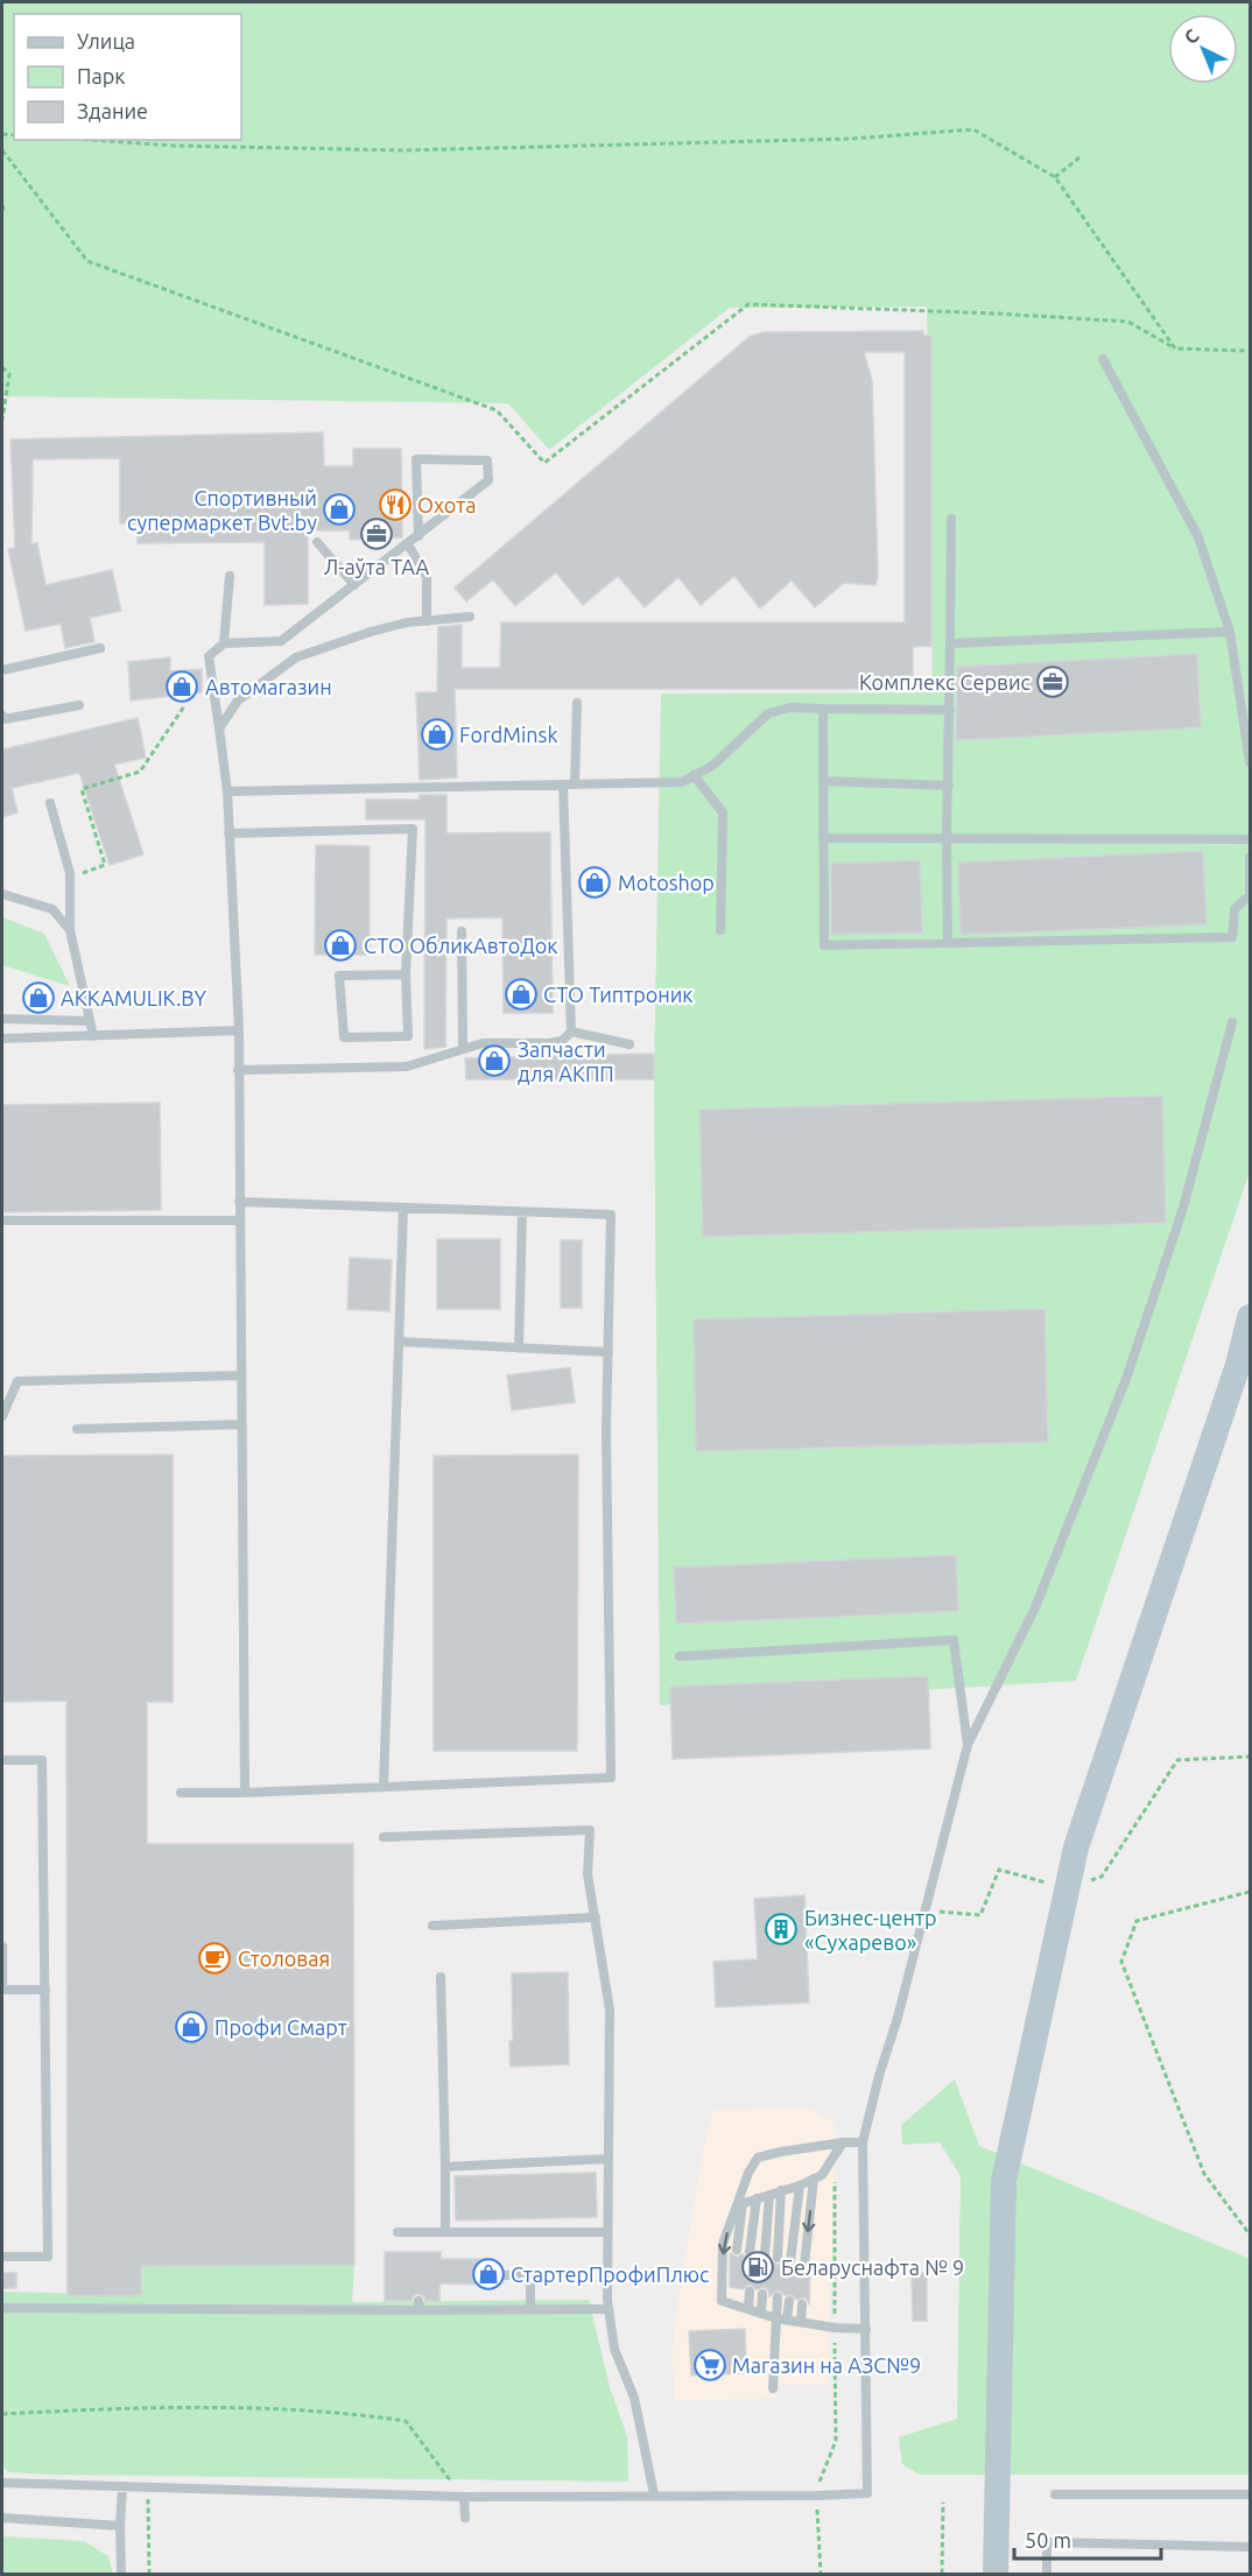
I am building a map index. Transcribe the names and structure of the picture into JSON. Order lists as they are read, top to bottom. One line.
{"places":{"restaurant":["Охота"],"shop":["Спортивный супермаркет Bvt.by","Автомагазин","FordMinsk","Motoshop","СТО ОбликАвтоДок","СТО Типтроник","AKKAMULIK.BY","Запчасти для АКПП","Профи Смарт","СтартерПрофиПлюс"],"office":["Л-аўта ТАА","Комплекс Сервис"],"building":["Бизнес-центр «Сухарево»"],"cafe":["Столовая"],"fuel station":["Беларуснафта № 9"],"supermarket":["Магазин на АЗС№9"]},"legend":["Улица","Парк","Здание"],"scale_bar":"50 m","north":"top left"}
